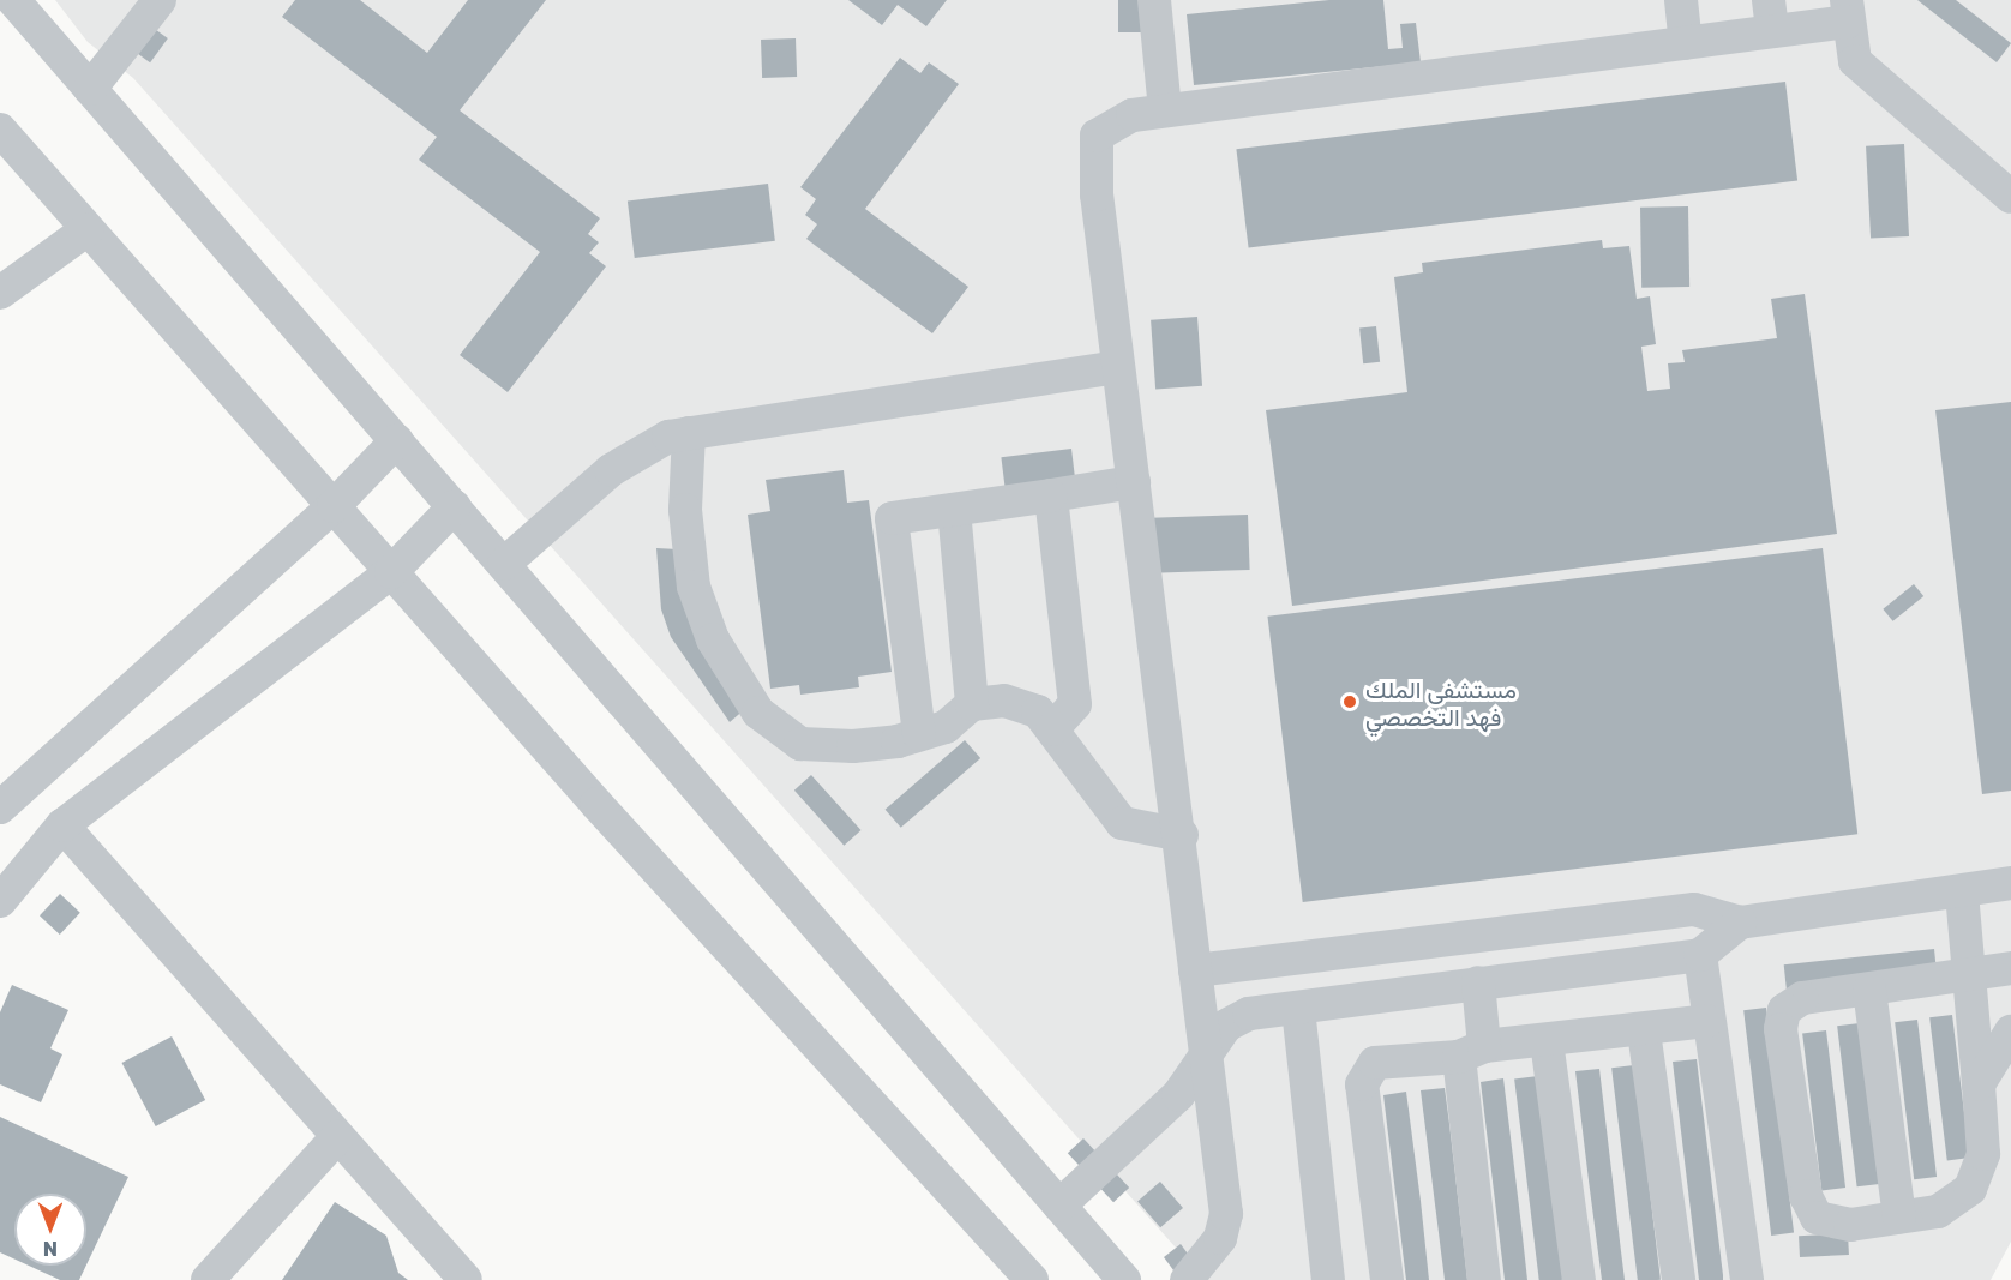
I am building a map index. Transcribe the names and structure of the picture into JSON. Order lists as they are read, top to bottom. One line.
{"places":["مستشفى الملك فهد التخصصي"],"north":"bottom"}
